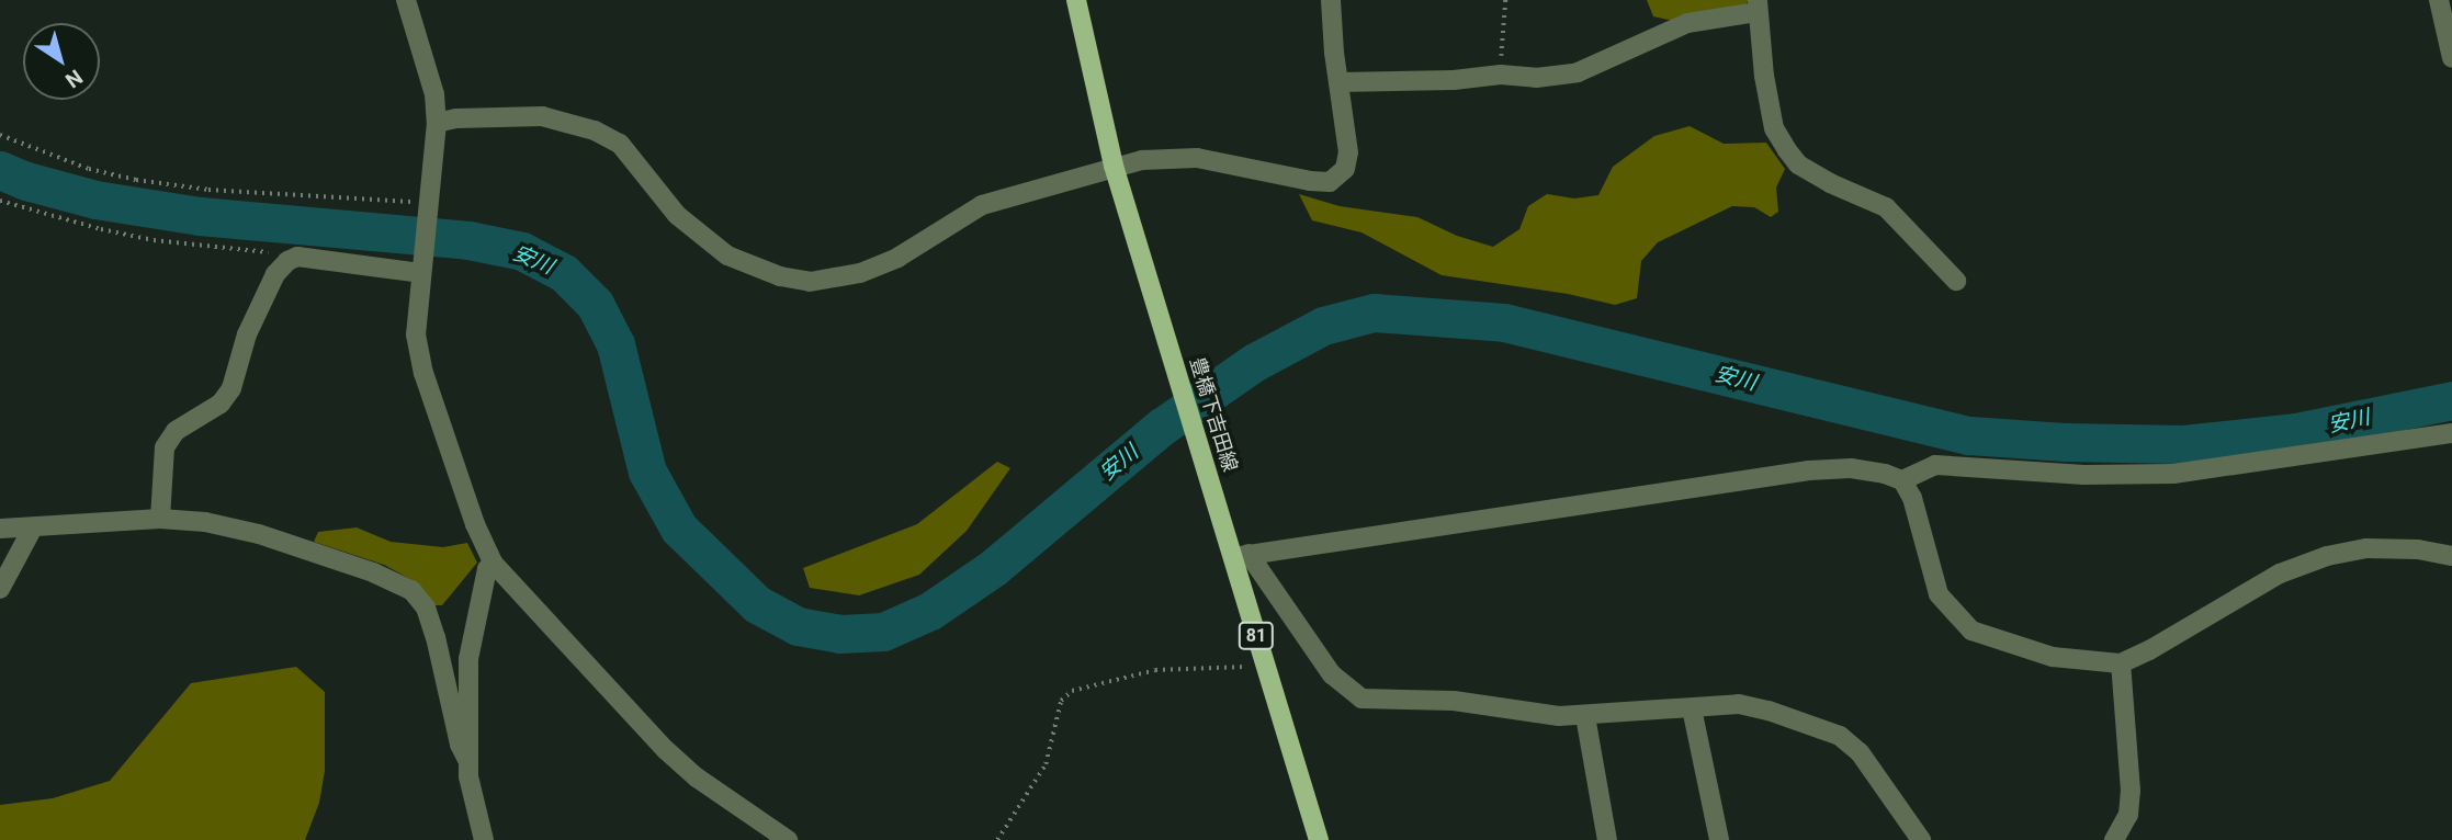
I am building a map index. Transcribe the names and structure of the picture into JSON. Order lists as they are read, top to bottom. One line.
{"streets":{"main road":["豊橋下吉田線","81"]},"water":["安川"],"north":"bottom right"}
